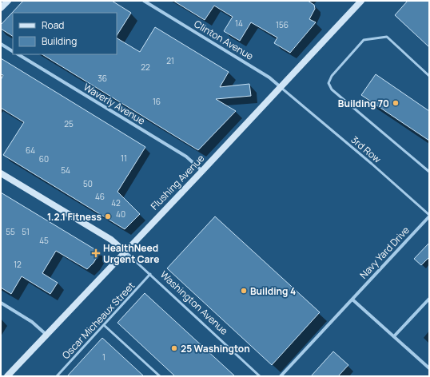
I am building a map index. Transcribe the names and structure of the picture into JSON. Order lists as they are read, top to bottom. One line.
{"streets":{"main road":["Flushing Avenue","Washington Avenue"],"street":["Clinton Avenue","Waverly Avenue","Navy Yard Drive"],"lane":["3rd Row","Oscar Micheaux Street"]},"crossings":[["Clinton Avenue","3rd Row"],["Clinton Avenue","Flushing Avenue"],["Waverly Avenue","Flushing Avenue"],["3rd Row","Navy Yard Drive"],["Flushing Avenue","Washington Avenue"],["Washington Avenue","Oscar Micheaux Street"]],"places":{"other":["Building 70","1.2.1 Fitness","Building 4","25 Washington"],"health":["HealthNeed Urgent Care"]},"house_numbers":["14","156","21","22","36","16","25","64","11","60","54","50","46","42","40","55","51","45","12","1"],"legend":["Road","Building"]}
